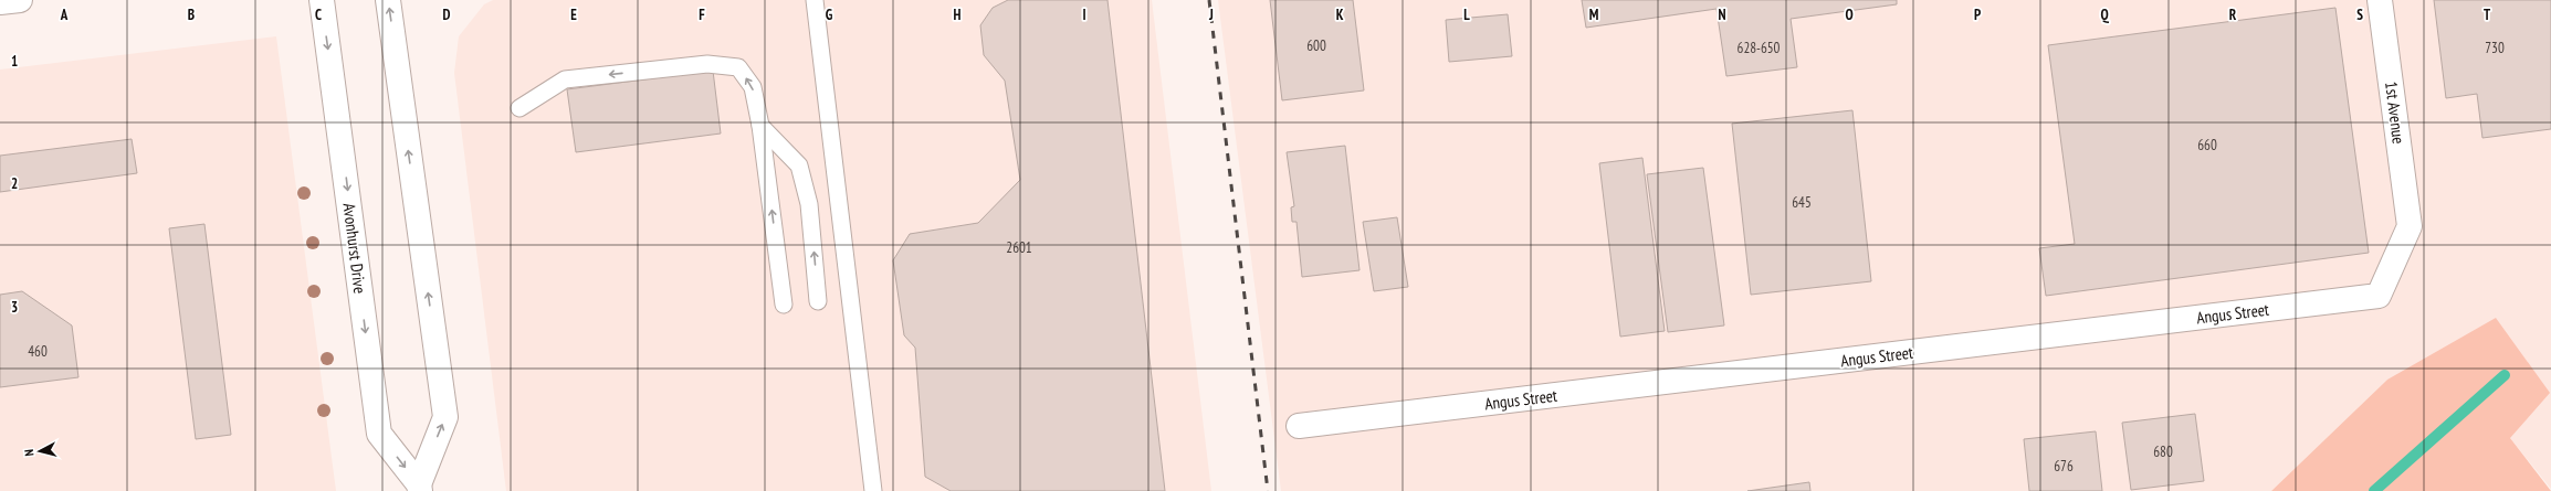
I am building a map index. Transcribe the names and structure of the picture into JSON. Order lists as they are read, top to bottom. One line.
{"streets":{"street":["1st Avenue","Avonhurst Drive","Angus Street"]},"crossings":[["1st Avenue","Angus Street"]],"house_numbers":["600","628-650","730","660","645","2601","460","680","676"],"north":"left","grid":{"columns":["A","B","C","D","E","F","G","H","I","J","K","L","M","N","O","P","Q","R","S","T"],"rows":["1","2","3"]}}
